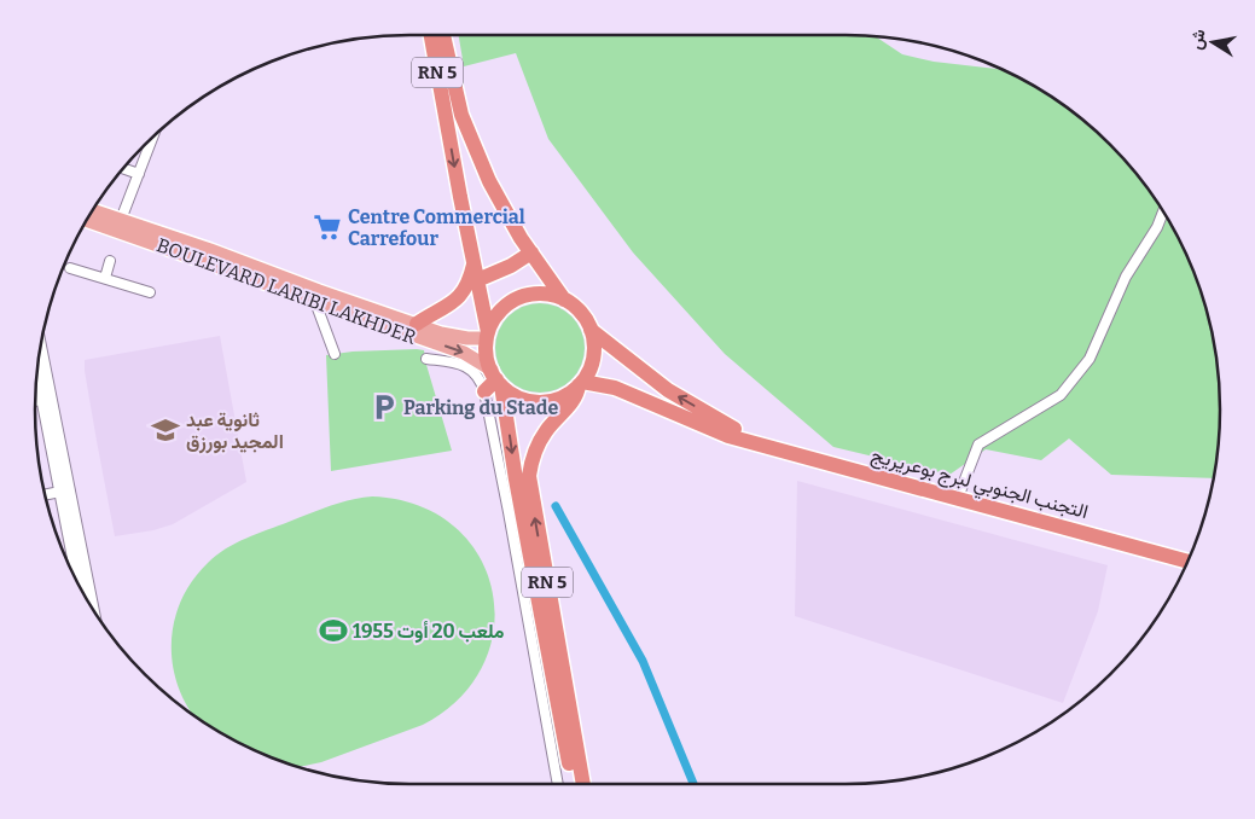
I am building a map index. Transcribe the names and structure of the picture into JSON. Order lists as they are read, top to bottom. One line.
{"streets":{"highway":["RN 5","التجنب الجنوبي لبرج بوعريريج"],"main road":["BOULEVARD LARIBI LAKHDER"]},"crossings":[["RN 5","BOULEVARD LARIBI LAKHDER"],["RN 5","التجنب الجنوبي لبرج بوعريريج"],["BOULEVARD LARIBI LAKHDER","التجنب الجنوبي لبرج بوعريريج"]],"places":{"supermarket":["Centre Commercial Carrefour"],"parking":["Parking du Stade"],"school or university":["ثانوية عبد المجيد بورزق"],"sports":["ملعب 20 أوت 1955"]},"north":"left"}
